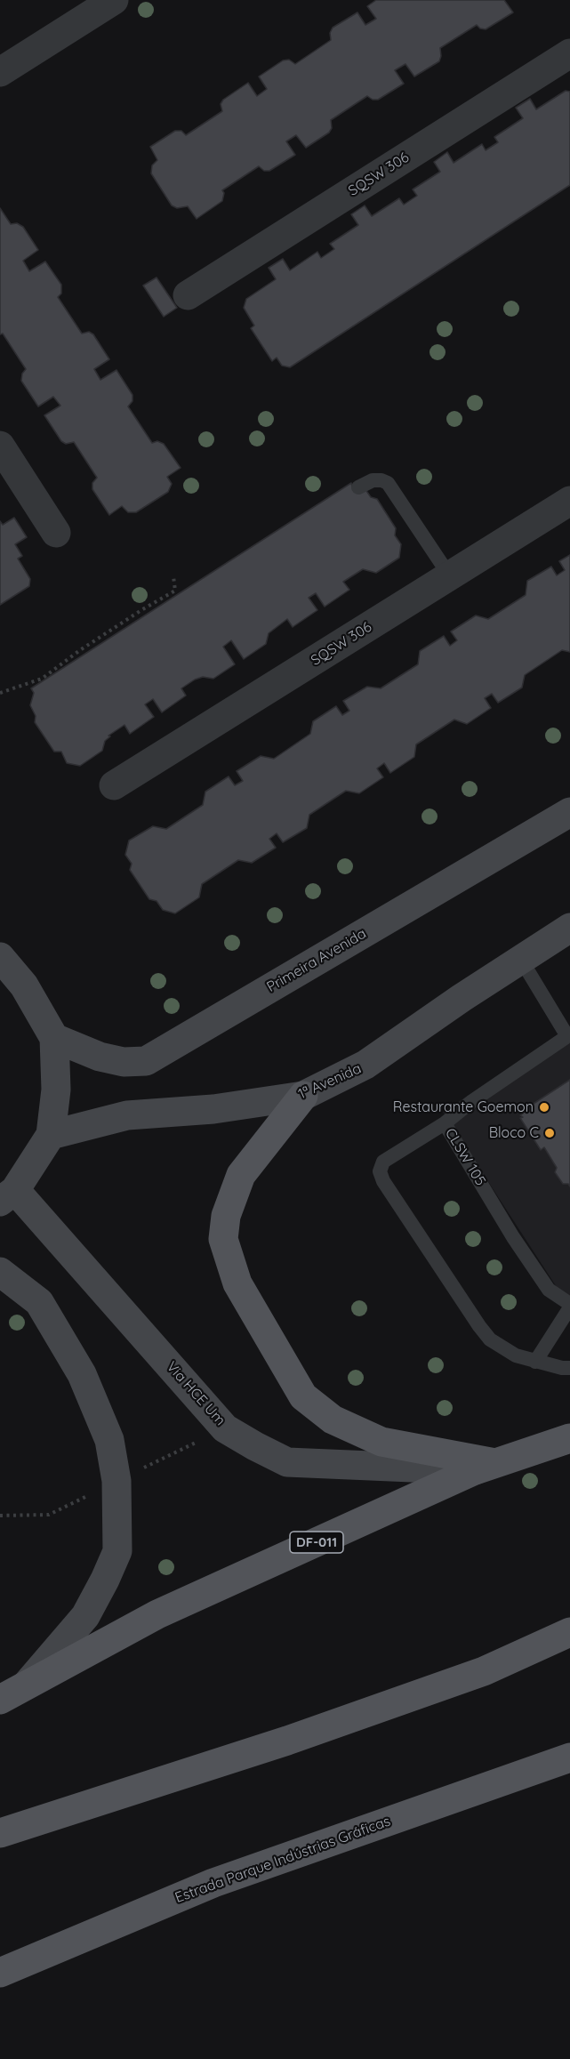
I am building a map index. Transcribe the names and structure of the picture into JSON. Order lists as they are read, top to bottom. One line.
{"streets":{"main road":["Primeira Avenida","1ª Avenida","Via HCE Um","DF-011","Estrada Parque Indústrias Gráficas"],"street":["SQSW 306"],"lane":["CLSW 105"]},"crossings":[["Primeira Avenida","Via HCE Um"],["1ª Avenida","CLSW 105"],["1ª Avenida","Via HCE Um"],["Via HCE Um","DF-011"]],"places":["Restaurante Goemon","Bloco C"]}
